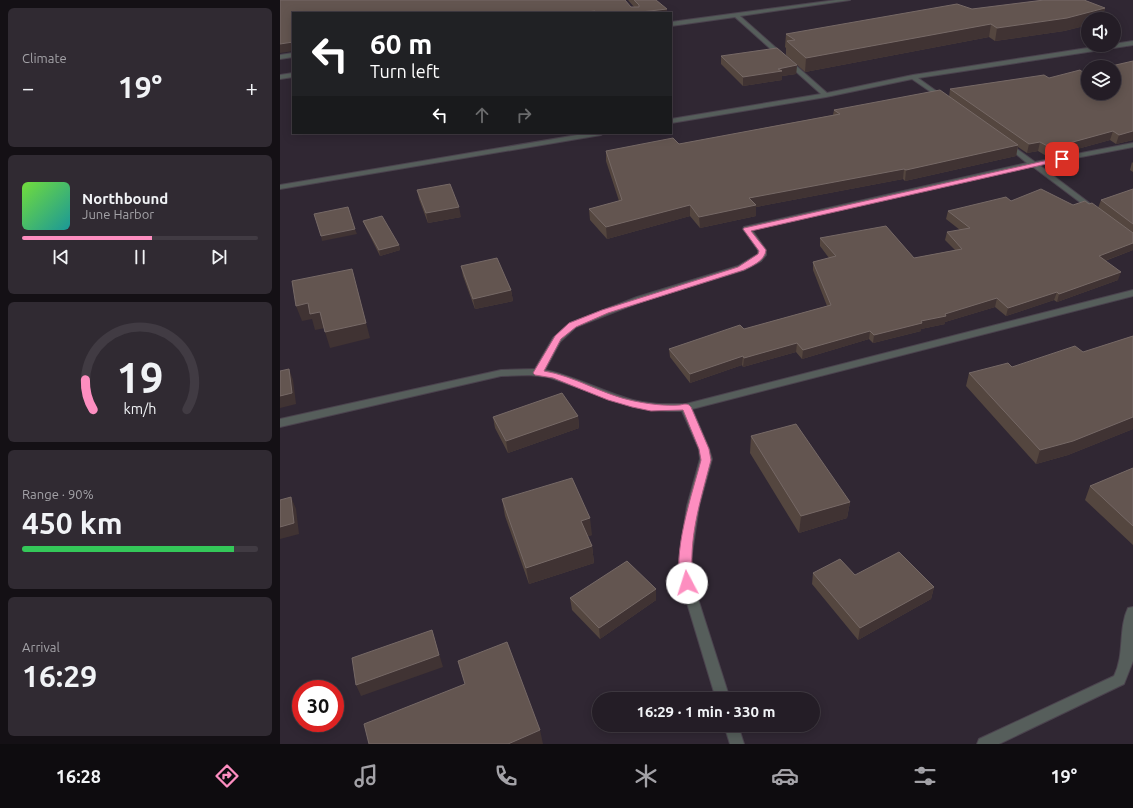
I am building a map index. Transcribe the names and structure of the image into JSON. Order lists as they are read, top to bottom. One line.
{"page":{"tile":["Climate",["Range · 90%","450 km"],["Arrival","16:29"]],"turn":["60 m","Turn left"],"heat":["−","19°","+"],"song":["Northbound","June Harbor"],"limit":"30","trip":"16:29 · 1 min · 330 m","tabs":["16:28","19°"],"gauge":["19","km/h"]}}
